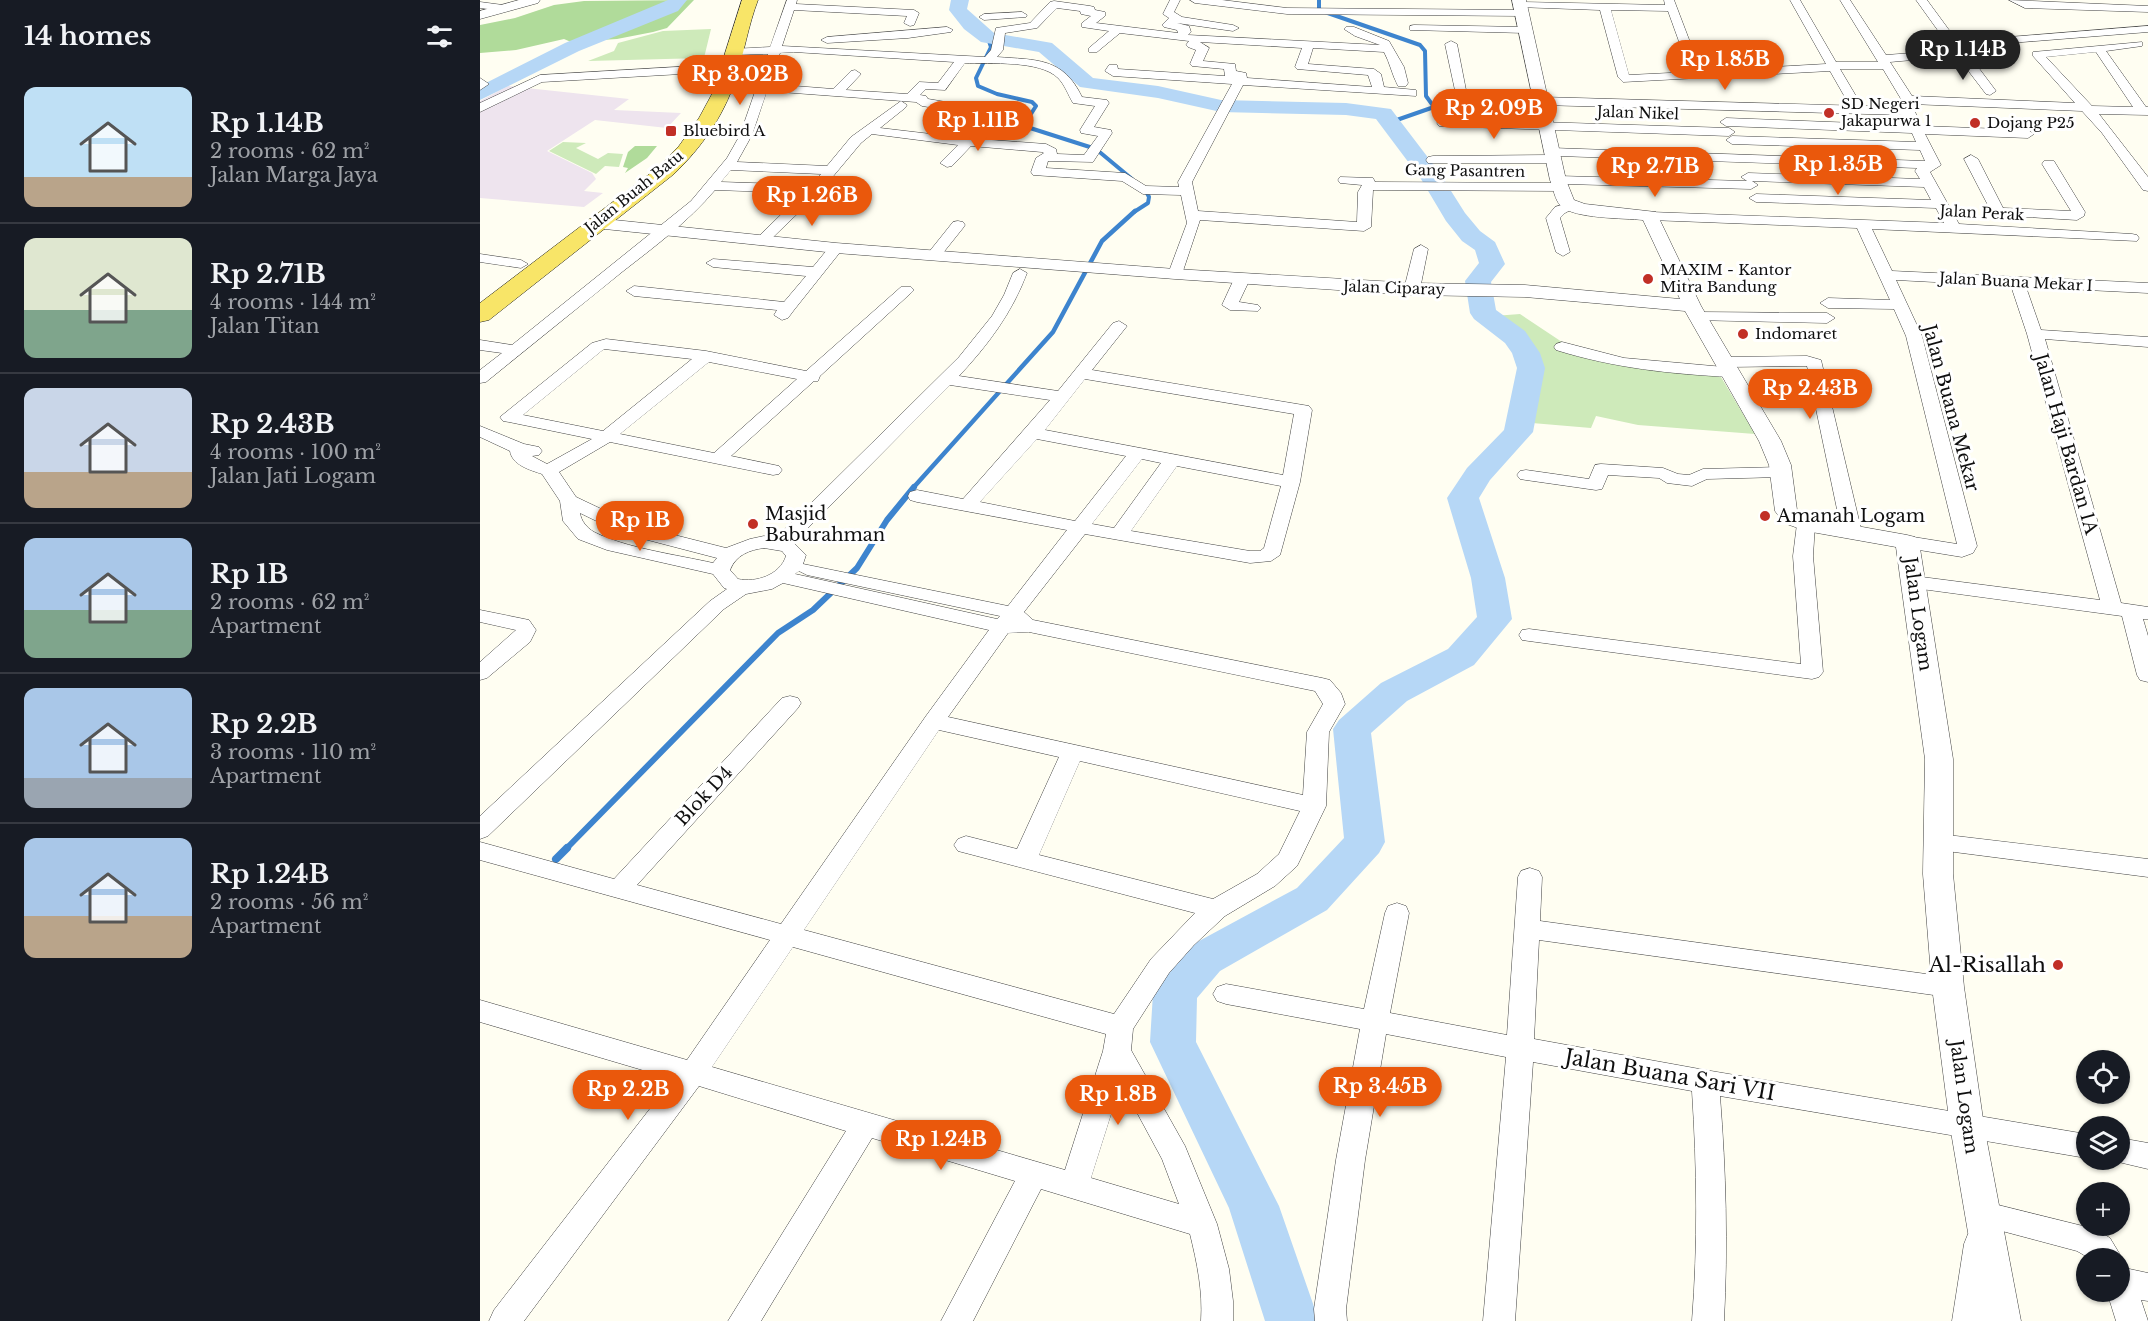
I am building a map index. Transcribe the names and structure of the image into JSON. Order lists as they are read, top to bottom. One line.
{"streets":{"main road":["Jalan Buah Batu"],"street":["Jalan Nikel","Gang Pasantren","Jalan Perak","Jalan Buana Mekar I","Jalan Ciparay","Jalan Buana Mekar","Jalan Haji Bardan 1A","Jalan Logam","Blok D4","Jalan Buana Sari VII"]},"crossings":[["Jalan Perak","Jalan Buana Mekar"],["Jalan Buana Mekar I","Jalan Buana Mekar"],["Jalan Buana Mekar I","Jalan Haji Bardan 1A"],["Jalan Buana Mekar","Jalan Logam"],["Jalan Logam","Jalan Buana Sari VII"]],"places":{"other":["SD Negeri Jakapurwa 1","Dojang P25","MAXIM - Kantor Mitra Bandung","Indomaret","Amanah Logam","Masjid Baburahman","Al-Risallah"],"transit":["Bluebird A"]},"page":{"heading":"14 homes","price":["Rp 1.14B","Rp 1.85B","Rp 3.02B","Rp 2.09B","Rp 1.11B","Rp 1.35B","Rp 2.71B","Rp 1.26B","Rp 2.43B","Rp 1B","Rp 3.45B","Rp 2.2B","Rp 1.8B","Rp 1.24B"],"list":[{"name":"Rp 1.14B","note":"2 rooms · 62 m² · Jalan Marga Jaya"},{"name":"Rp 2.71B","note":"4 rooms · 144 m² · Jalan Titan"},{"name":"Rp 2.43B","note":"4 rooms · 100 m² · Jalan Jati Logam"},{"name":"Rp 1B","note":"2 rooms · 62 m² · Apartment"},{"name":"Rp 2.2B","note":"3 rooms · 110 m² · Apartment"},{"name":"Rp 1.24B","note":"2 rooms · 56 m² · Apartment"}],"map_buttons":["+","−"]}}
